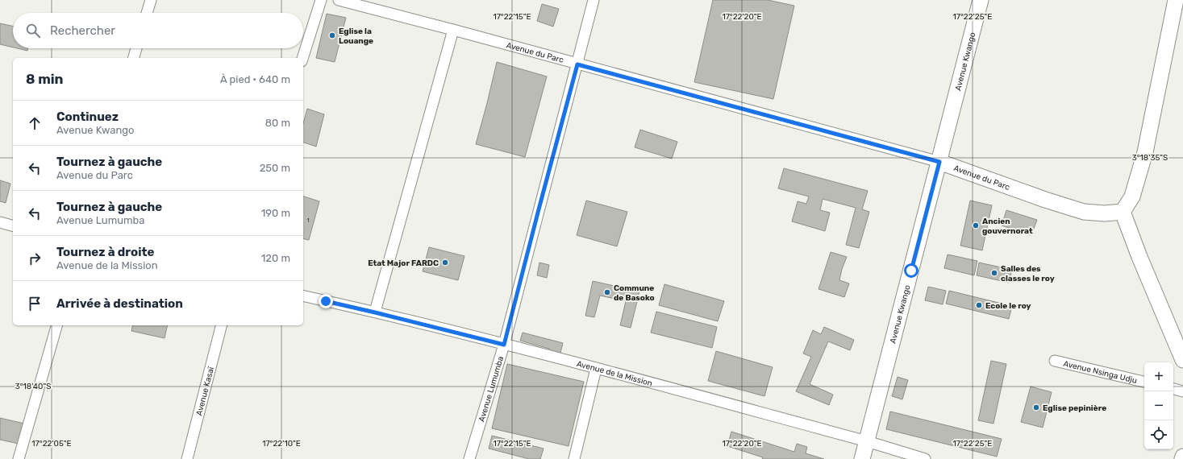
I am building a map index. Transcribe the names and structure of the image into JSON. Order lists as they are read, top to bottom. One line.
{"streets":{"street":["Avenue du Parc","Avenue Kwango","Avenue Nsinga Udju","Avenue de la Mission","Avenue Lumumba","Avenue Kasaï"]},"crossings":[["Avenue du Parc","Avenue Kwango"],["Avenue du Parc","Avenue Lumumba"],["Avenue Kwango","Avenue de la Mission"],["Avenue de la Mission","Avenue Lumumba"]],"places":["Eglise la Louange","Ancien gouvernorat","Etat Major FARDC","Salles des classes le roy","Commune de Basoko","Ecole le roy","Eglise pepinière"],"house_numbers":["1"],"page":{"search":"Rechercher","heading":["8 min","À pied · 640 m"],"list":[["Continuez","Avenue Kwango","80 m"],["Tournez à gauche","Avenue du Parc","250 m"],["Tournez à gauche","Avenue Lumumba","190 m"],["Tournez à droite","Avenue de la Mission","120 m"],"Arrivée à destination"],"map_buttons":["+","−"]},"coordinates":["17°22'15\"E","17°22'20\"E","17°22'25\"E","3°18'35\"S","3°18'40\"S","17°22'05\"E","17°22'10\"E"]}
